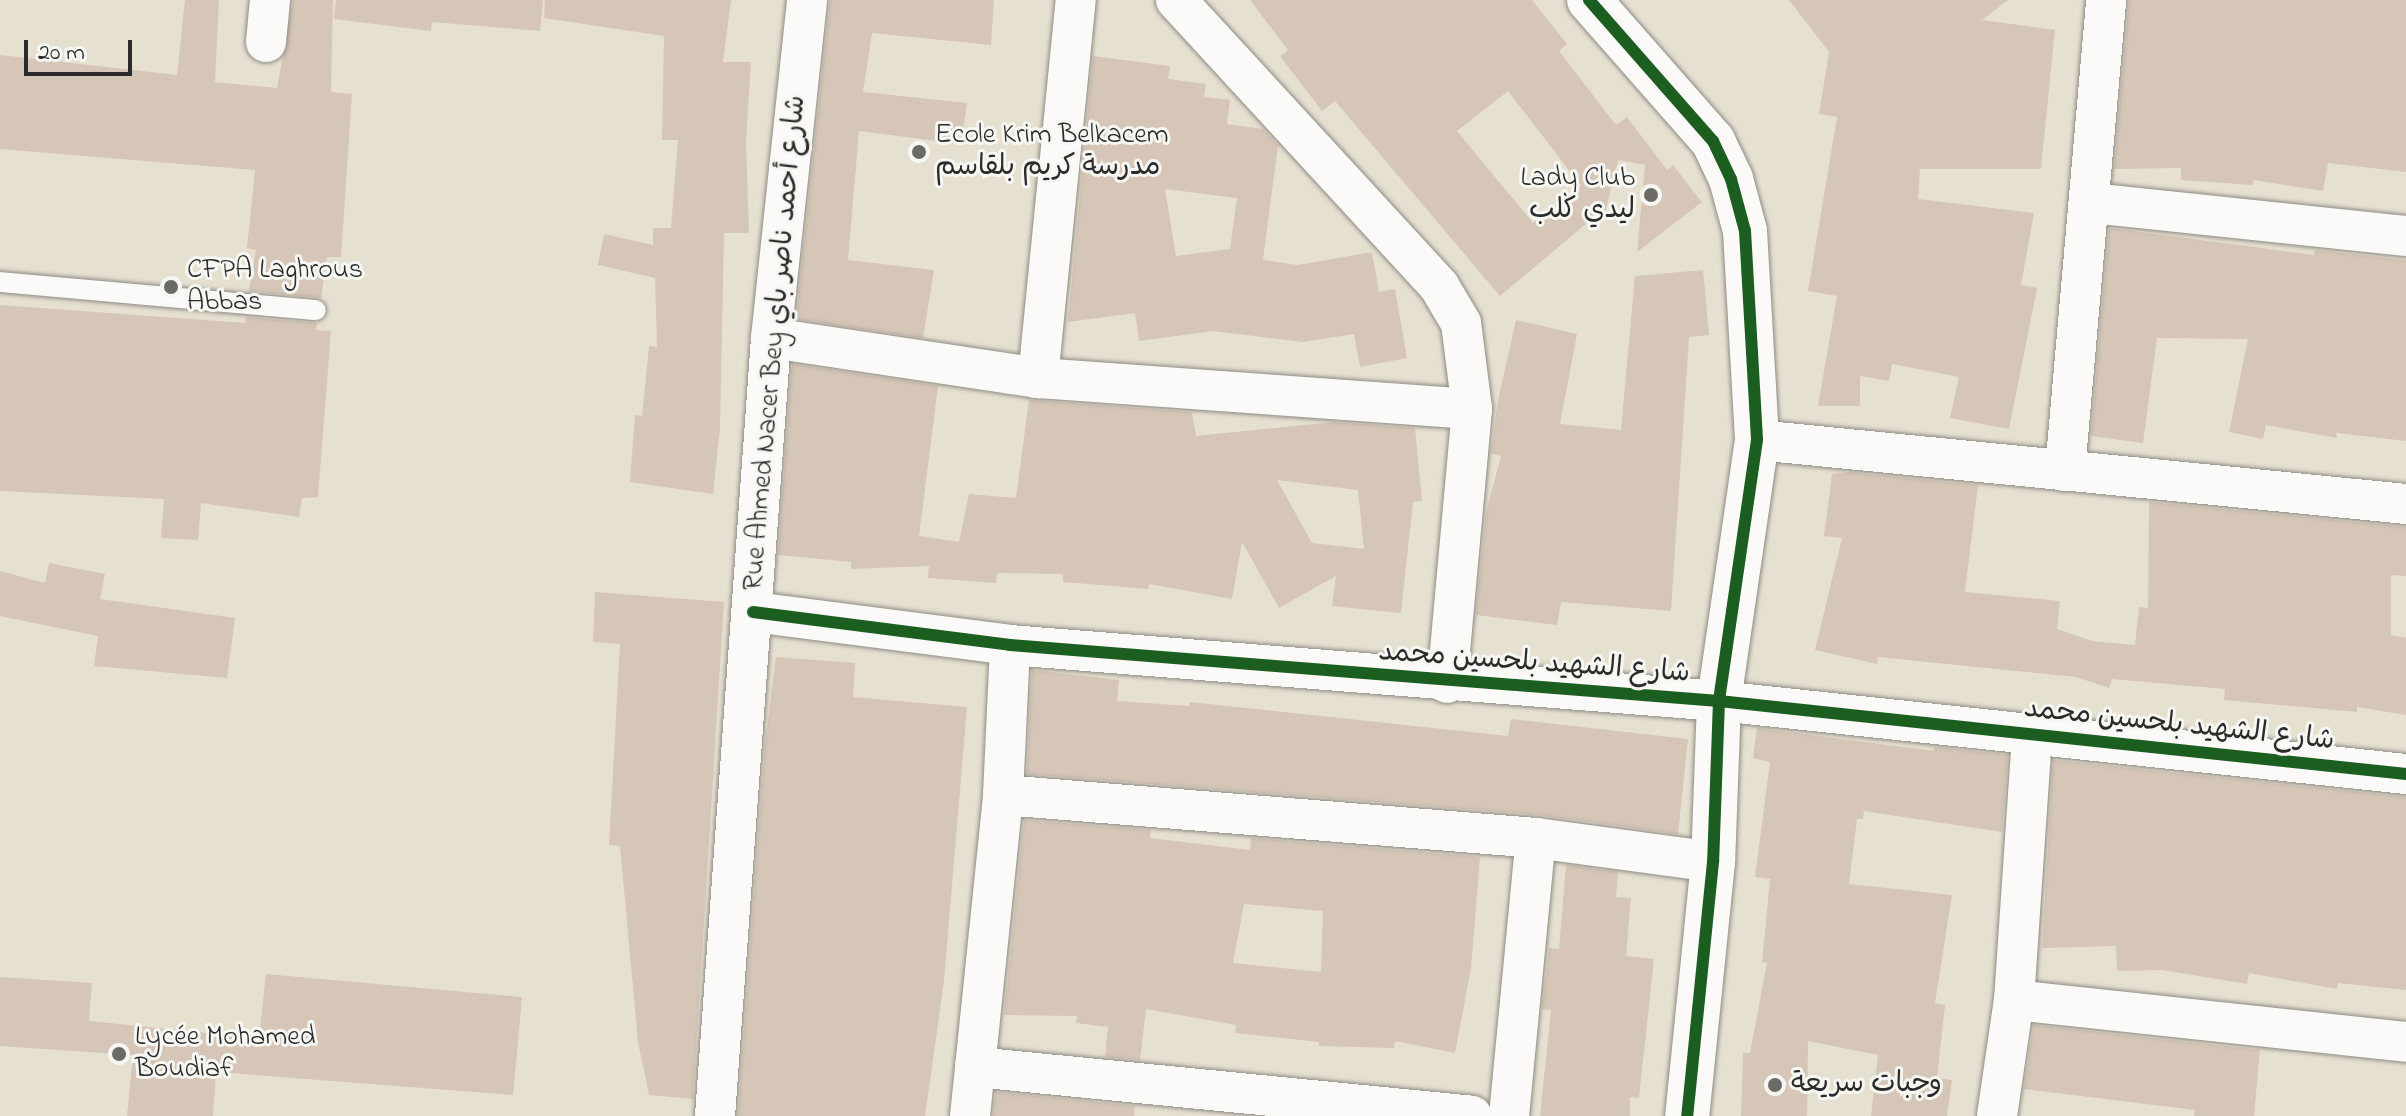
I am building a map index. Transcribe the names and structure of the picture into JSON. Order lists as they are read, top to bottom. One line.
{"streets":{"street":["Rue Ahmed Nacer Bey شارع أحمد ناصر باي","شارع الشهيد بلحسين محمد"]},"crossings":[["Rue Ahmed Nacer Bey شارع أحمد ناصر باي","شارع الشهيد بلحسين محمد"]],"places":["Ecole Krim Belkacem مدرسة كريم بلقاسم","Lady Club ليدي كلب","CFPA Laghrous Abbas","Lycée Mohamed Boudiaf","وجبات سريعة"],"scale_bar":"20 m"}
